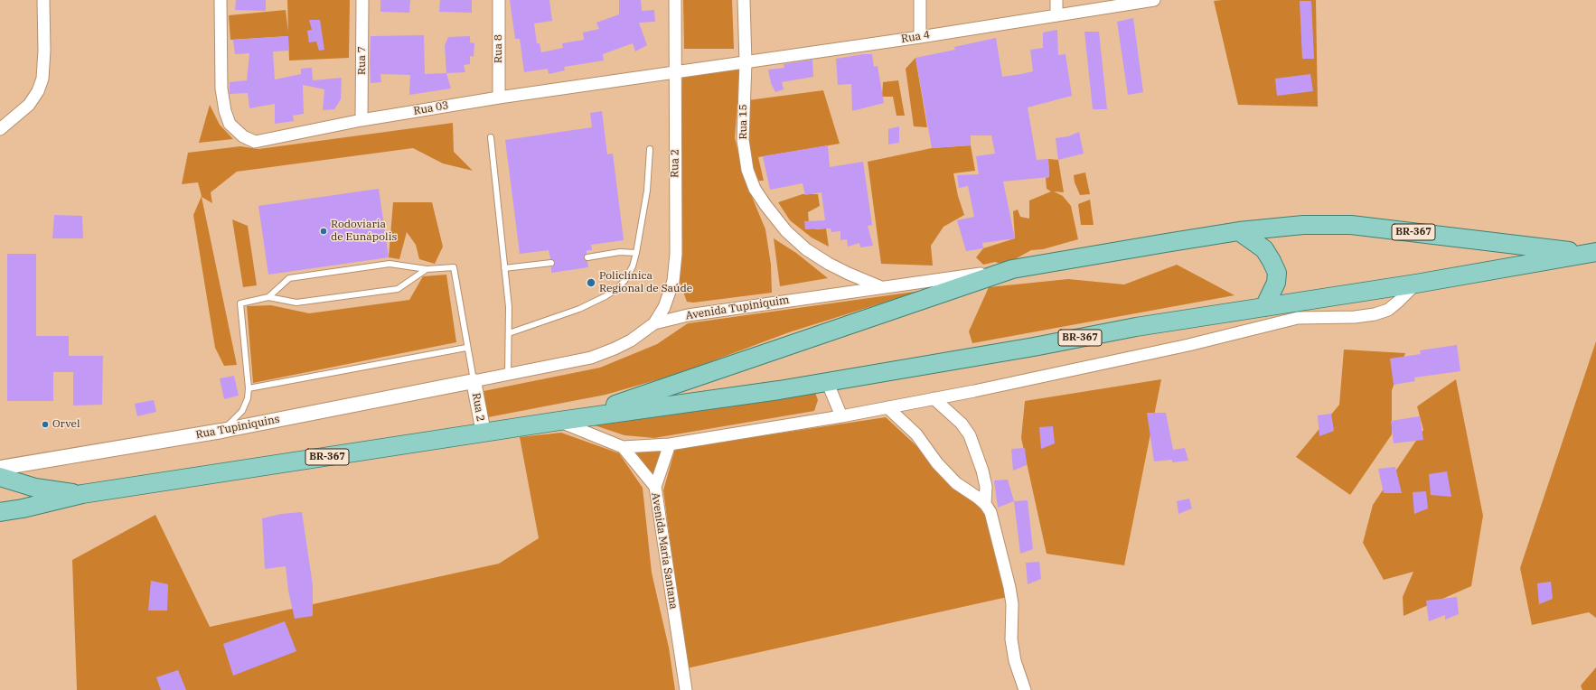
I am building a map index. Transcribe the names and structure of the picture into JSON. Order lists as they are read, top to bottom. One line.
{"streets":{"main road":["BR-367"],"street":["Rua 4","Rua 8","Rua 7","Rua 03","Rua 15","Rua 2","Avenida Tupiniquim","Rua Tupiniquins","Avenida Maria Santana"]},"crossings":[["Rua 4","Rua 03"],["Rua 4","Rua 15"],["Rua 4","Rua 2"],["Rua 8","Rua 03"],["Rua 7","Rua 03"],["Rua 03","Rua 2"],["Rua 15","Avenida Tupiniquim"],["Rua 2","BR-367"],["Rua 2","Avenida Tupiniquim"],["Rua 2","Rua Tupiniquins"],["BR-367","Avenida Tupiniquim"],["BR-367","Avenida Maria Santana"],["Avenida Tupiniquim","Rua Tupiniquins"]],"places":["Rodoviaria de Eunápolis","Policlínica Regional de Saúde","Orvel"]}
